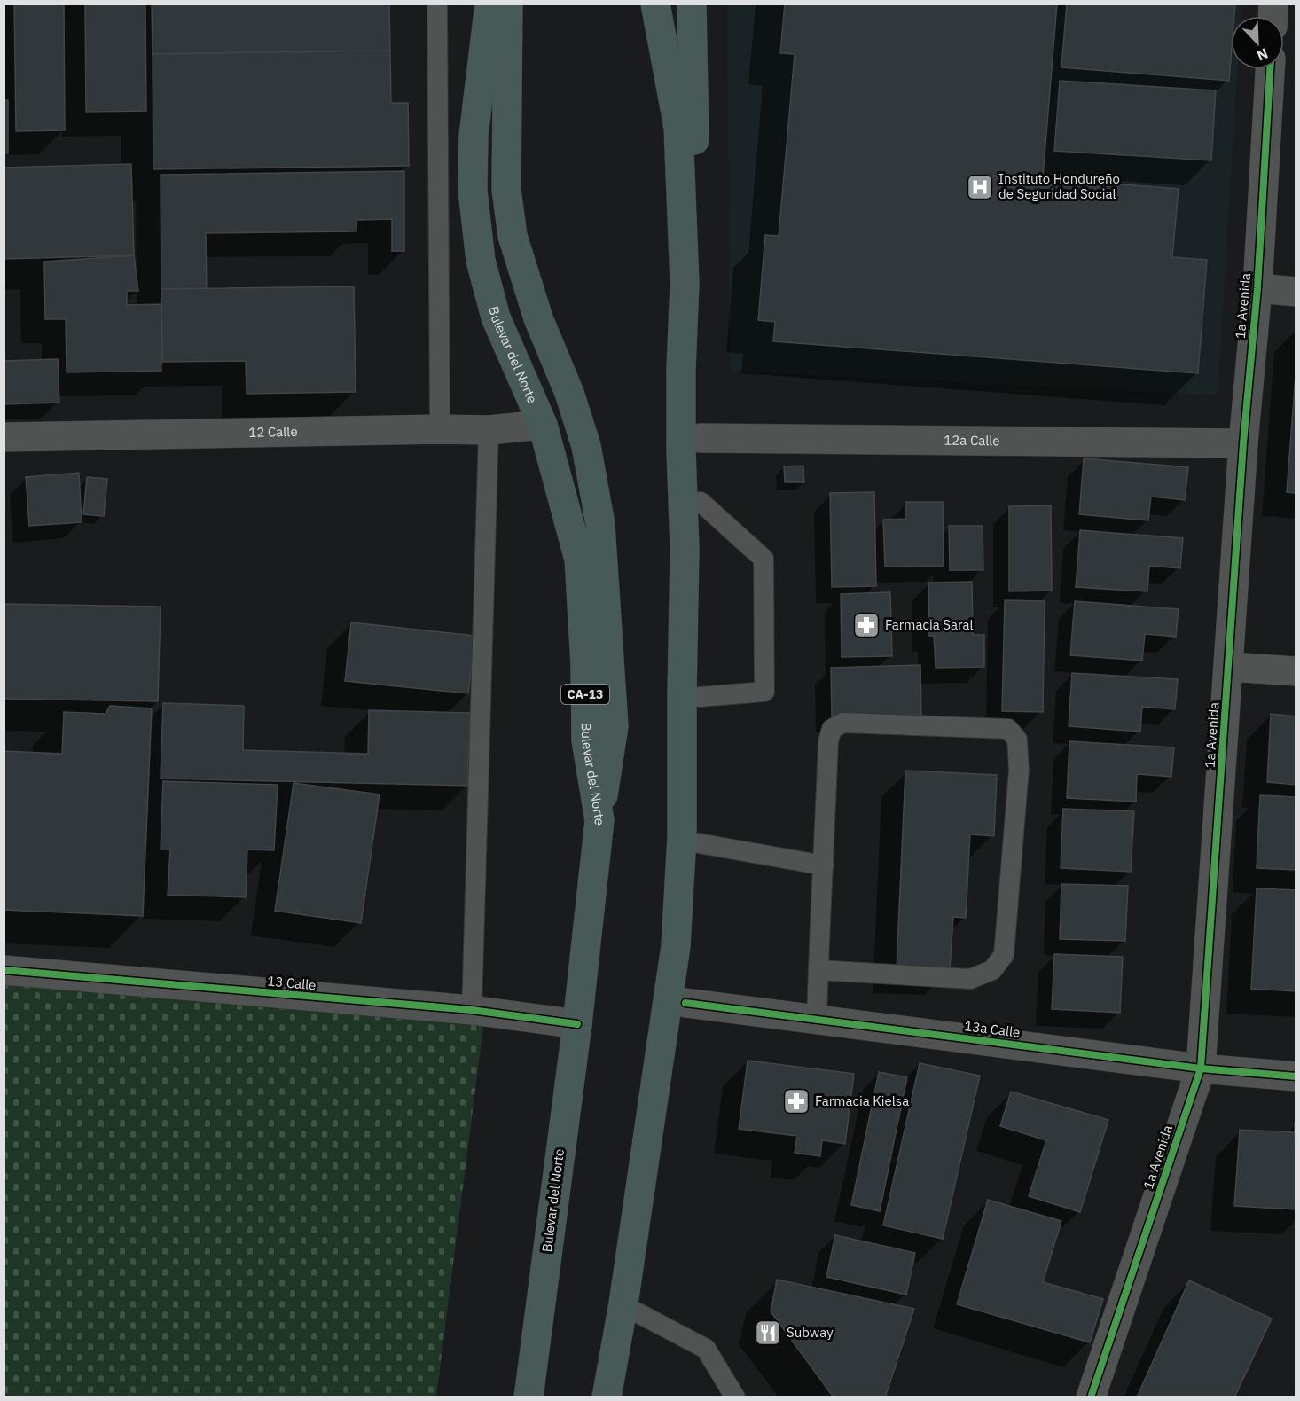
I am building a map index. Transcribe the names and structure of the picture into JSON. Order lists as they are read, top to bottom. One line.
{"streets":{"highway":["Bulevar del Norte","CA-13"],"street":["1a Avenida","12 Calle","12a Calle","13 Calle","13a Calle"]},"crossings":[["1a Avenida","12a Calle"],["1a Avenida","13a Calle"],["Bulevar del Norte","12 Calle"],["Bulevar del Norte","13 Calle"]],"places":{"hospital":["Instituto Hondureño de Seguridad Social"],"pharmacy":["Farmacia Saral","Farmacia Kielsa"],"restaurant":["Subway"]},"north":"bottom right"}
